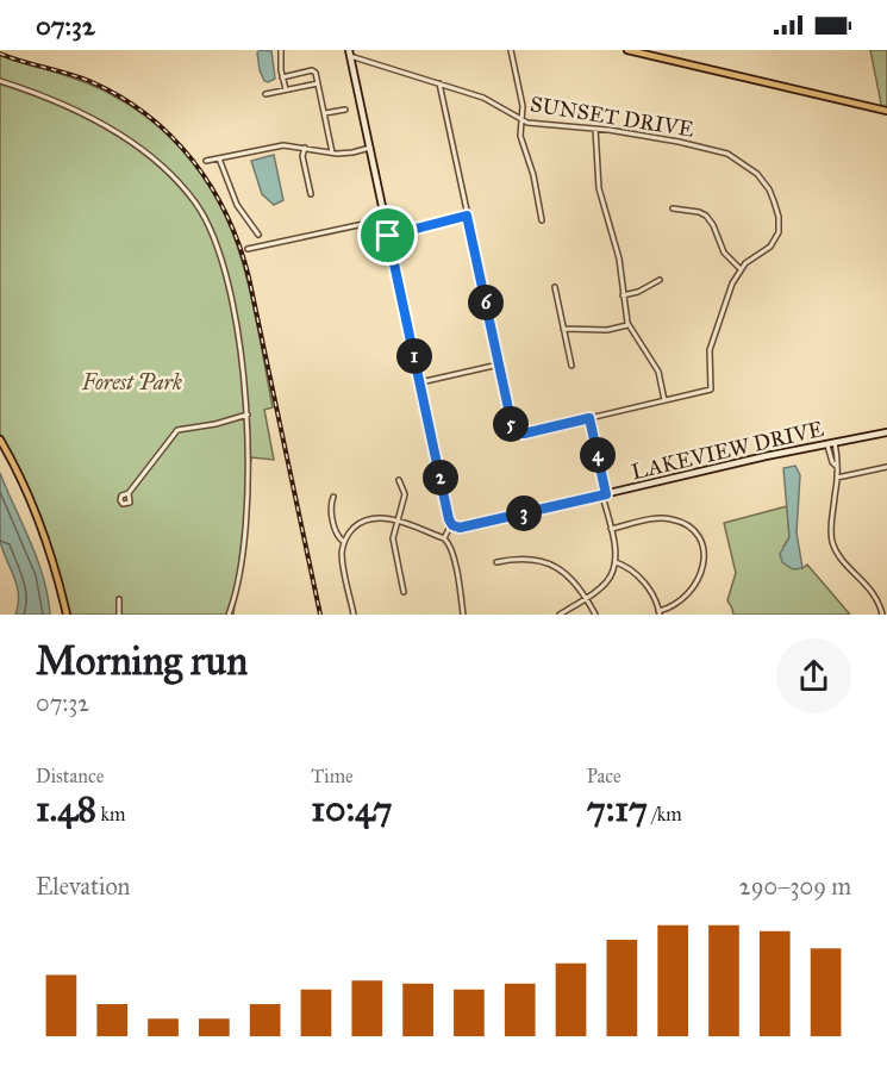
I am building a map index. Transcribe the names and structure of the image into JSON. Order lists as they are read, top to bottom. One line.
{"streets":{"street":["SUNSET DRIVE","LAKEVIEW DRIVE"]},"parks":["Forest Park"],"page":{"status":"07:32","pins":["6","1","5","4","2","3"],"heading":["Morning run","07:32"],"stats":[["Distance","1.48 km"],["Time","10:47"],["Pace","7:17 /km"]],"chart":["Elevation","290–309 m"]}}
